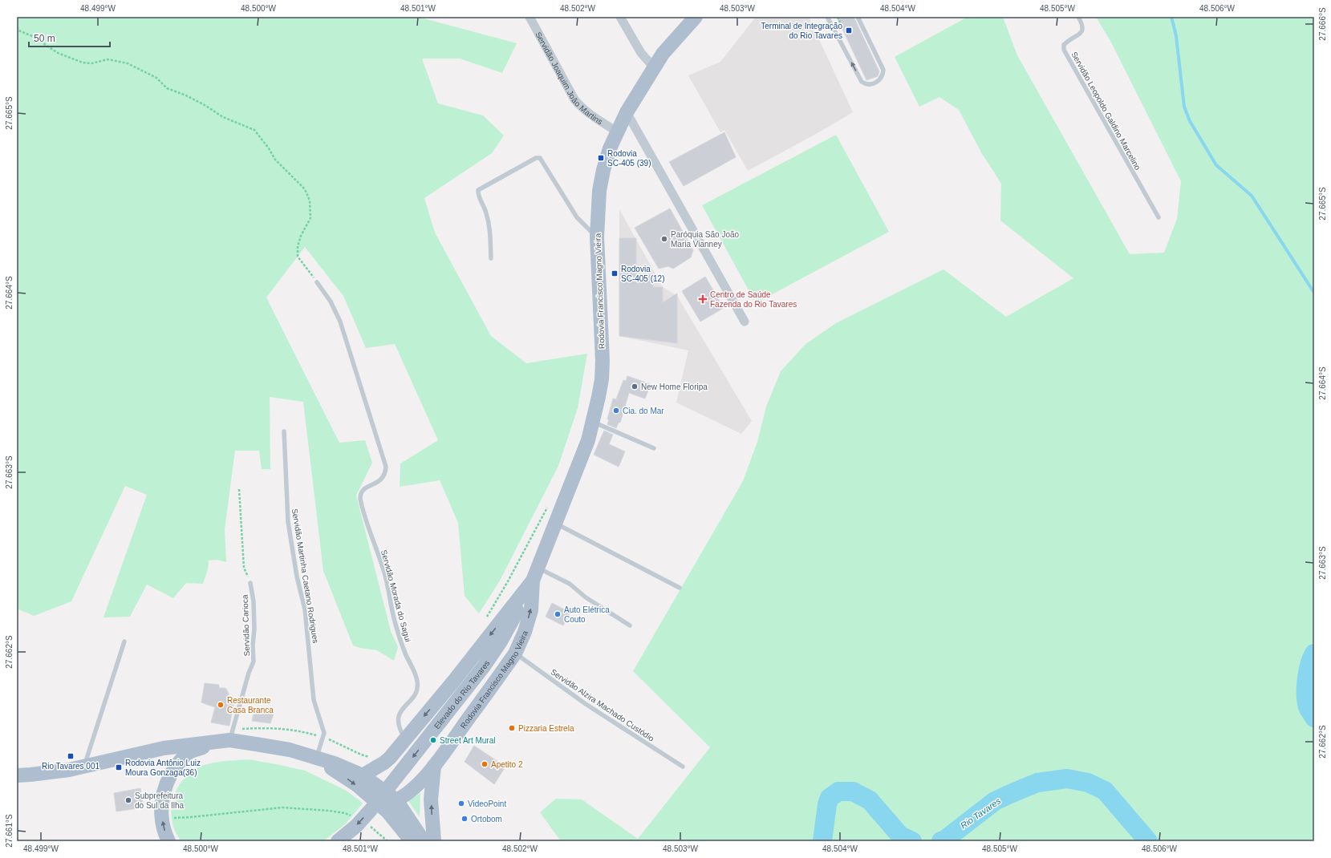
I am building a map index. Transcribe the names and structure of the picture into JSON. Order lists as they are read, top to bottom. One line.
{"streets":{"main road":["Rodovia Francisco Magno Vieira","Elevado do Rio Tavares"],"street":["Servidão Joaquim João Martins"],"lane":["Servidão Leopoldo Galdino Marcelino","Servidão Martinha Caetano Rodrigues","Servidão Morada do Sagui","Servidão Carioca","Servidão Alzira Machado Custódio"]},"crossings":[["Servidão Joaquim João Martins","Rodovia Francisco Magno Vieira"],["Rodovia Francisco Magno Vieira","Servidão Morada do Sagui"],["Rodovia Francisco Magno Vieira","Elevado do Rio Tavares"],["Rodovia Francisco Magno Vieira","Servidão Alzira Machado Custódio"]],"one_way":["Elevado do Rio Tavares"],"water":["Rio Tavares"],"places":{"transit":["Terminal de Integração do Rio Tavares","Rodovia SC-405 (39)","Rodovia SC-405 (12)","Rio Tavares 001","Rodovia Antônio Luiz Moura Gonzaga(36)"],"other":["Paróquia São João Maria Vianney","New Home Floripa","Cia. do Mar","Auto Elétrica Couto","Restaurante Casa Branca","Pizzaria Estrela","Street Art Mural","Apetito 2","Subprefeitura do Sul da Ilha","VideoPoint","Ortobom"],"health":["Centro de Saúde Fazenda do Rio Tavares"]},"scale_bar":"50 m","coordinates":["48.499°W","48.500°W","48.501°W","48.502°W","48.503°W","48.504°W","48.505°W","48.506°W","27.666°S","27.665°S","27.664°S","27.663°S","27.662°S","27.661°S"]}
